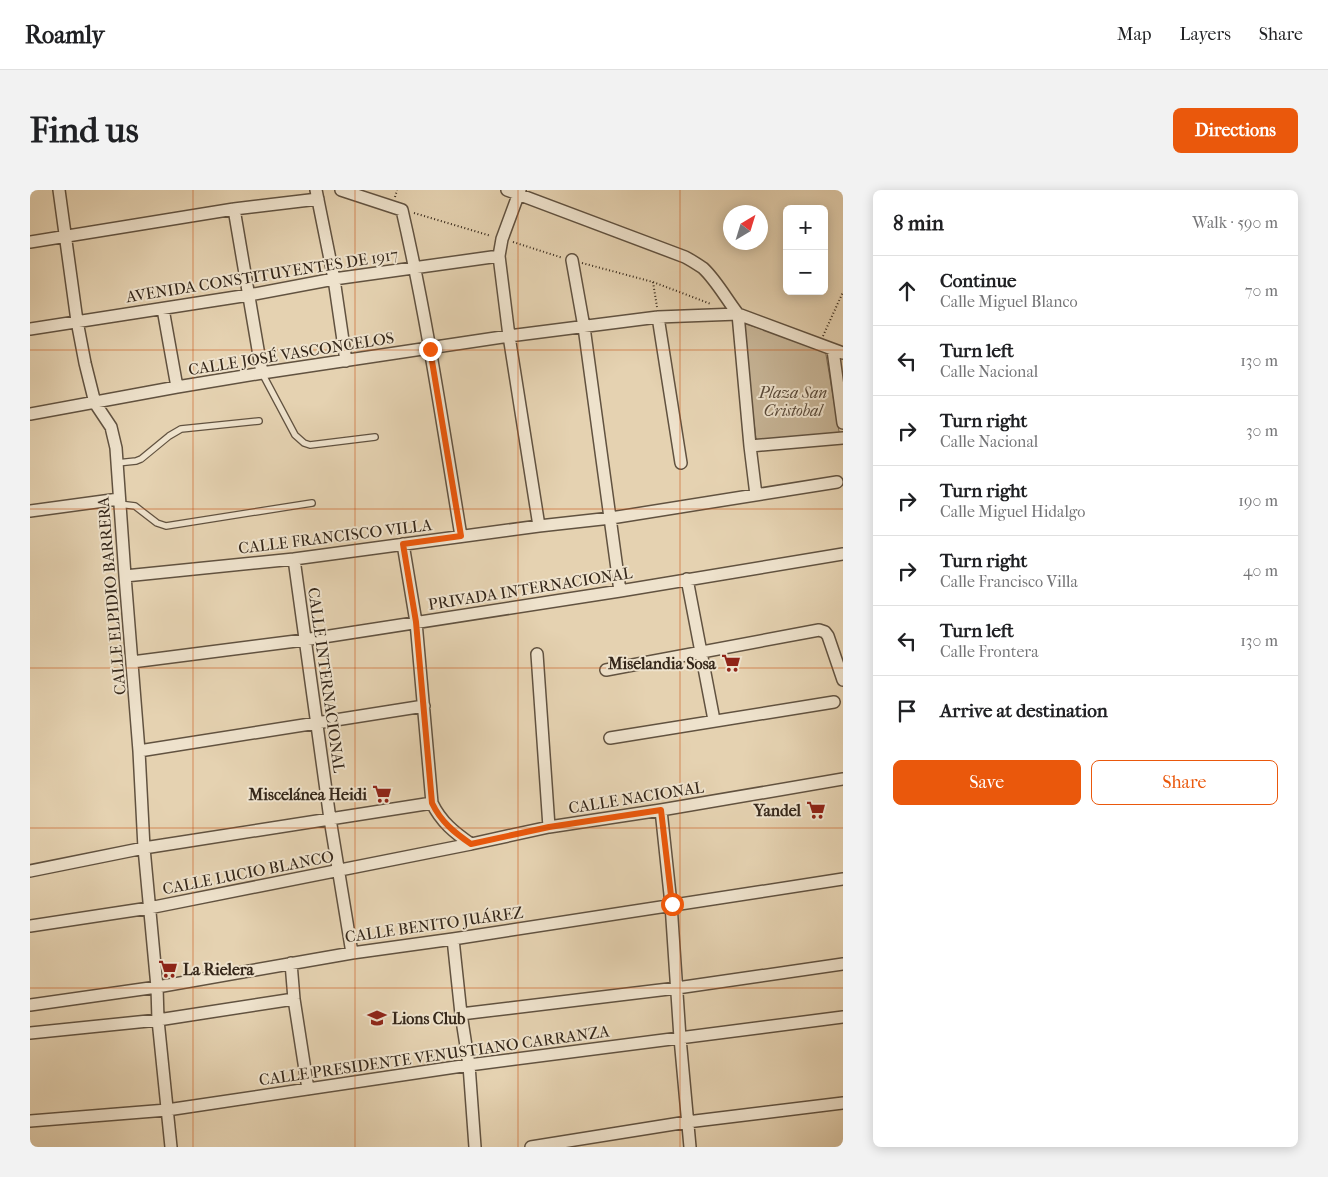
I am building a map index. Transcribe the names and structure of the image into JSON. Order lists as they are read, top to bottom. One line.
{"streets":{"street":["AVENIDA CONSTITUYENTES DE 1917","CALLE JOSÉ VASCONCELOS","CALLE FRANCISCO VILLA","PRIVADA INTERNACIONAL","CALLE ELPIDIO BARRERA","CALLE INTERNACIONAL","CALLE NACIONAL","CALLE LUCIO BLANCO","CALLE BENITO JUÁREZ","CALLE PRESIDENTE VENUSTIANO CARRANZA"]},"crossings":[["AVENIDA CONSTITUYENTES DE 1917","CALLE ELPIDIO BARRERA"],["CALLE JOSÉ VASCONCELOS","CALLE ELPIDIO BARRERA"],["CALLE FRANCISCO VILLA","CALLE ELPIDIO BARRERA"],["CALLE FRANCISCO VILLA","CALLE INTERNACIONAL"],["PRIVADA INTERNACIONAL","CALLE ELPIDIO BARRERA"],["PRIVADA INTERNACIONAL","CALLE INTERNACIONAL"],["CALLE ELPIDIO BARRERA","CALLE LUCIO BLANCO"],["CALLE ELPIDIO BARRERA","CALLE BENITO JUÁREZ"],["CALLE INTERNACIONAL","CALLE LUCIO BLANCO"],["CALLE INTERNACIONAL","CALLE BENITO JUÁREZ"],["CALLE NACIONAL","CALLE LUCIO BLANCO"]],"parks":["Plaza San Cristobal"],"places":{"supermarket":["Miselandia Sosa","Miscelánea Heidi","Yandel","La Rielera"],"school or university":["Lions Club"]},"north":"top right","page":{"header":"Roamly","nav":["Map","Layers","Share"],"buttons":["Directions",["Save","Share"]],"title":"Find us","heading":["8 min","Walk · 590 m"],"map_buttons":["+","−"],"list":[["Continue","Calle Miguel Blanco","70 m"],["Turn left","Calle Nacional","130 m"],["Turn right","Calle Nacional","30 m"],["Turn right","Calle Miguel Hidalgo","190 m"],["Turn right","Calle Francisco Villa","40 m"],["Turn left","Calle Frontera","130 m"],"Arrive at destination"]}}
